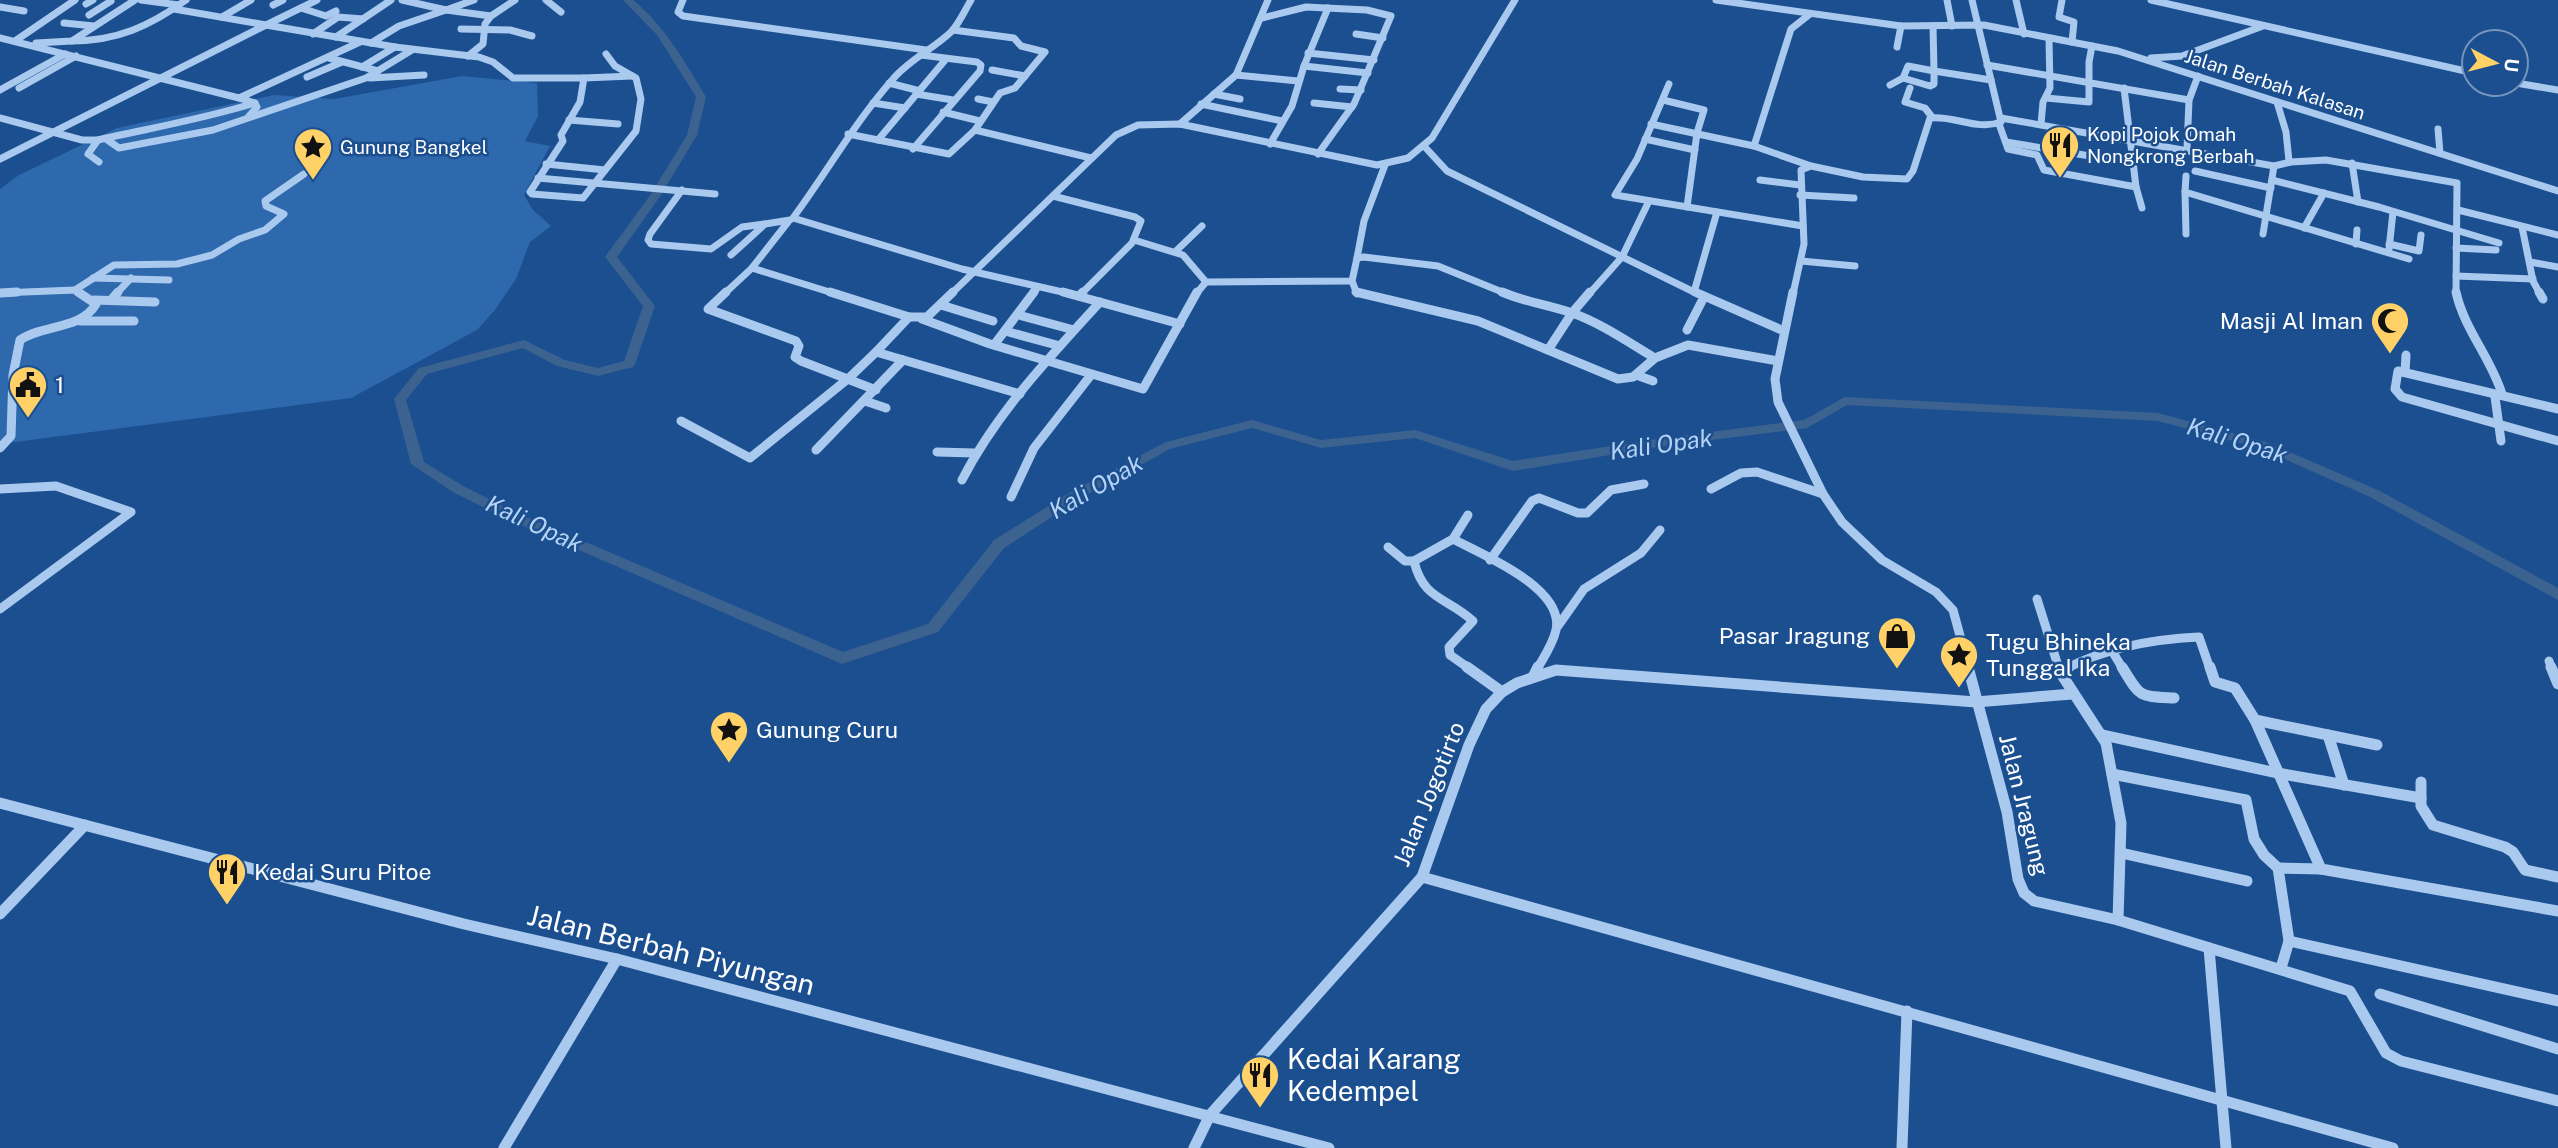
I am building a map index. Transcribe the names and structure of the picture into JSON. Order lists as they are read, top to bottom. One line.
{"streets":{"street":["Jalan Berbah Kalasan","Jalan Jogotirto","Jalan Jragung","Jalan Berbah Piyungan"]},"crossings":[["Jalan Jogotirto","Jalan Jragung"],["Jalan Jogotirto","Jalan Berbah Piyungan"]],"water":["Kali Opak"],"places":{"restaurant":["Kopi Pojok Omah Nongkrong Berbah","Kedai Suru Pitoe","Kedai Karang Kedempel"],"place":["Gunung Bangkel","Tugu Bhineka Tunggal Ika","Gunung Curu"],"mosque":["Masji Al Iman"],"public building":["1"],"shop":["Pasar Jragung"]},"north":"right"}
